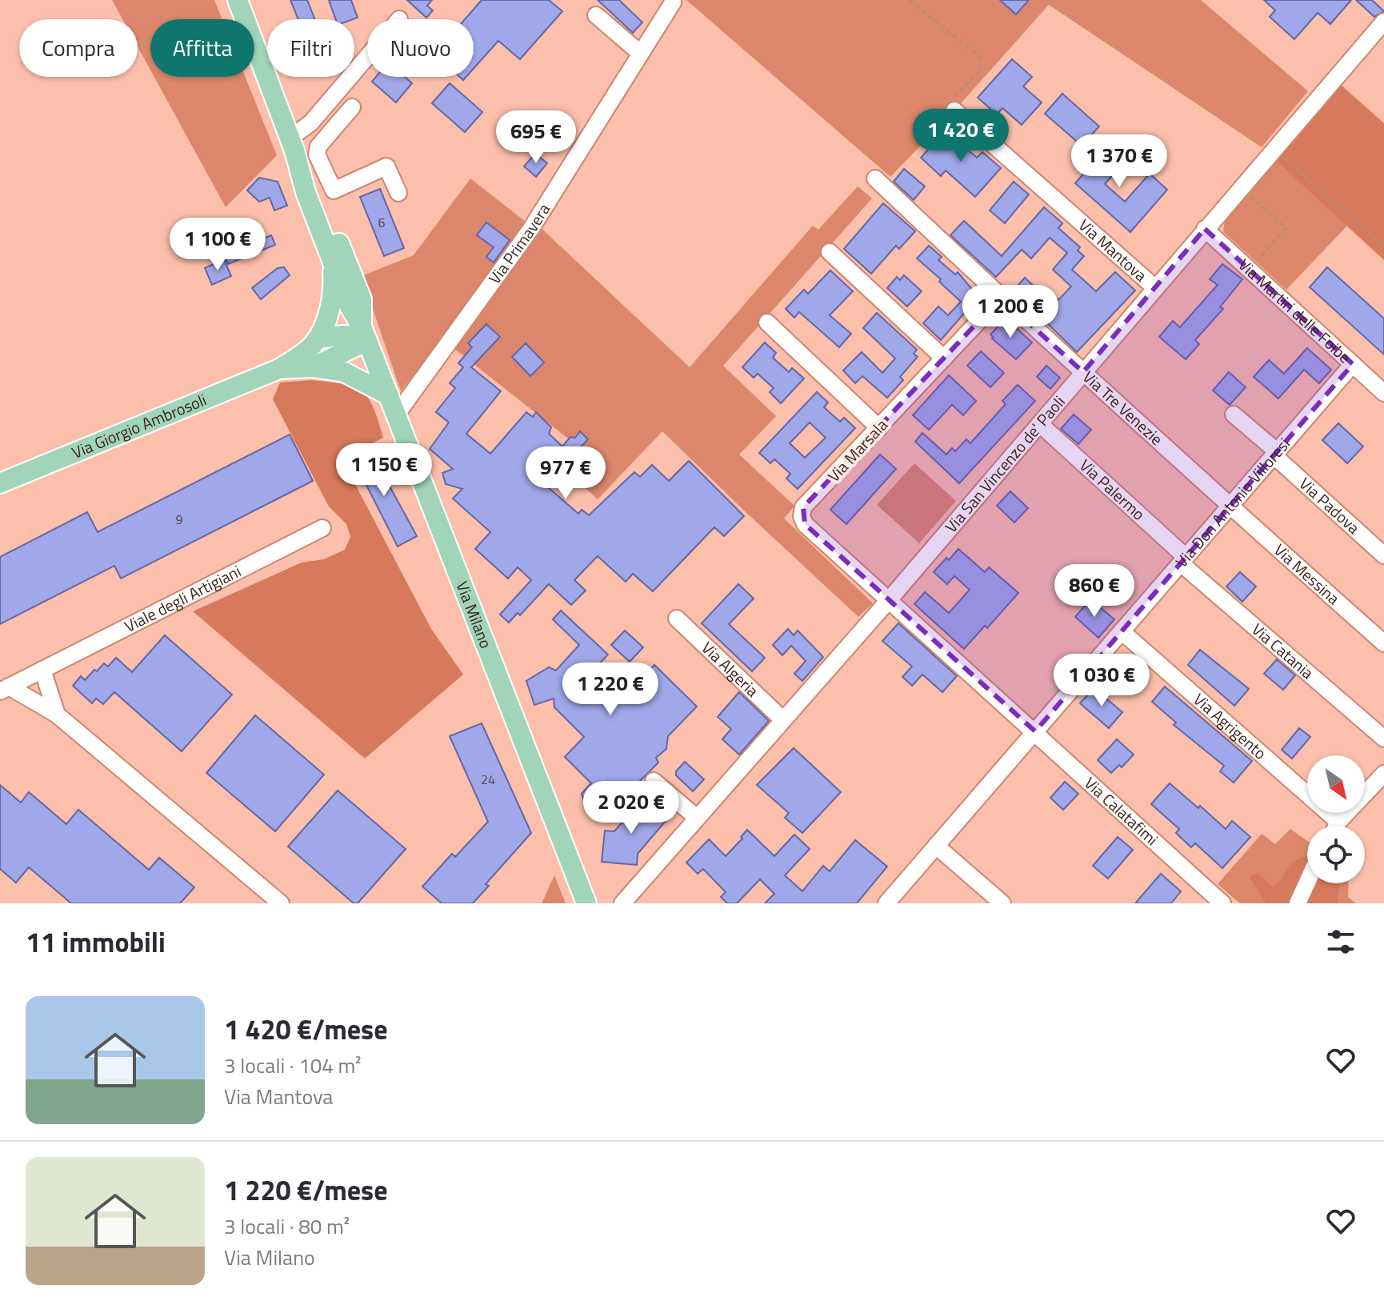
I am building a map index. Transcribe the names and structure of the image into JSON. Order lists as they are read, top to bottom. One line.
{"streets":{"main road":["Via Giorgio Ambrosoli","Via Milano"],"street":["Via Primavera","Via Mantova","Via Martiri delle Foibe","Via Tre Venezie","Via Marsala","Via San Vincenzo de' Paoli","Via Palermo","Via Don Antonio Villoresi","Via Padova","Via Messina","Viale degli Artigiani","Via Catania","Via Algeria","Via Agrigento","Via Calatafimi"]},"crossings":[["Via Primavera","Via Milano"],["Via Mantova","Via San Vincenzo de' Paoli"],["Via Martiri delle Foibe","Via San Vincenzo de' Paoli"],["Via Martiri delle Foibe","Via Don Antonio Villoresi"],["Via Tre Venezie","Via Marsala"],["Via Tre Venezie","Via San Vincenzo de' Paoli"],["Via Tre Venezie","Via Don Antonio Villoresi"],["Via Tre Venezie","Via Messina"],["Via Giorgio Ambrosoli","Via Milano"],["Via Marsala","Via San Vincenzo de' Paoli"],["Via Marsala","Via Calatafimi"],["Via San Vincenzo de' Paoli","Via Palermo"],["Via San Vincenzo de' Paoli","Via Algeria"],["Via San Vincenzo de' Paoli","Via Calatafimi"],["Via Palermo","Via Don Antonio Villoresi"],["Via Palermo","Via Catania"],["Via Don Antonio Villoresi","Via Padova"],["Via Don Antonio Villoresi","Via Messina"],["Via Don Antonio Villoresi","Via Catania"],["Via Don Antonio Villoresi","Via Agrigento"],["Via Don Antonio Villoresi","Via Calatafimi"]],"house_numbers":["6","9","24"],"north":"bottom right","page":{"chip":["Compra","Affitta","Filtri","Nuovo"],"price":["1 420 €","695 €","1 370 €","1 100 €","1 200 €","1 150 €","977 €","860 €","1 030 €","1 220 €","2 020 €"],"heading":"11 immobili","list":[{"name":"1 420 €/mese","note":"3 locali · 104 m² · Via Mantova"},{"name":"1 220 €/mese","note":"3 locali · 80 m² · Via Milano"}]}}
